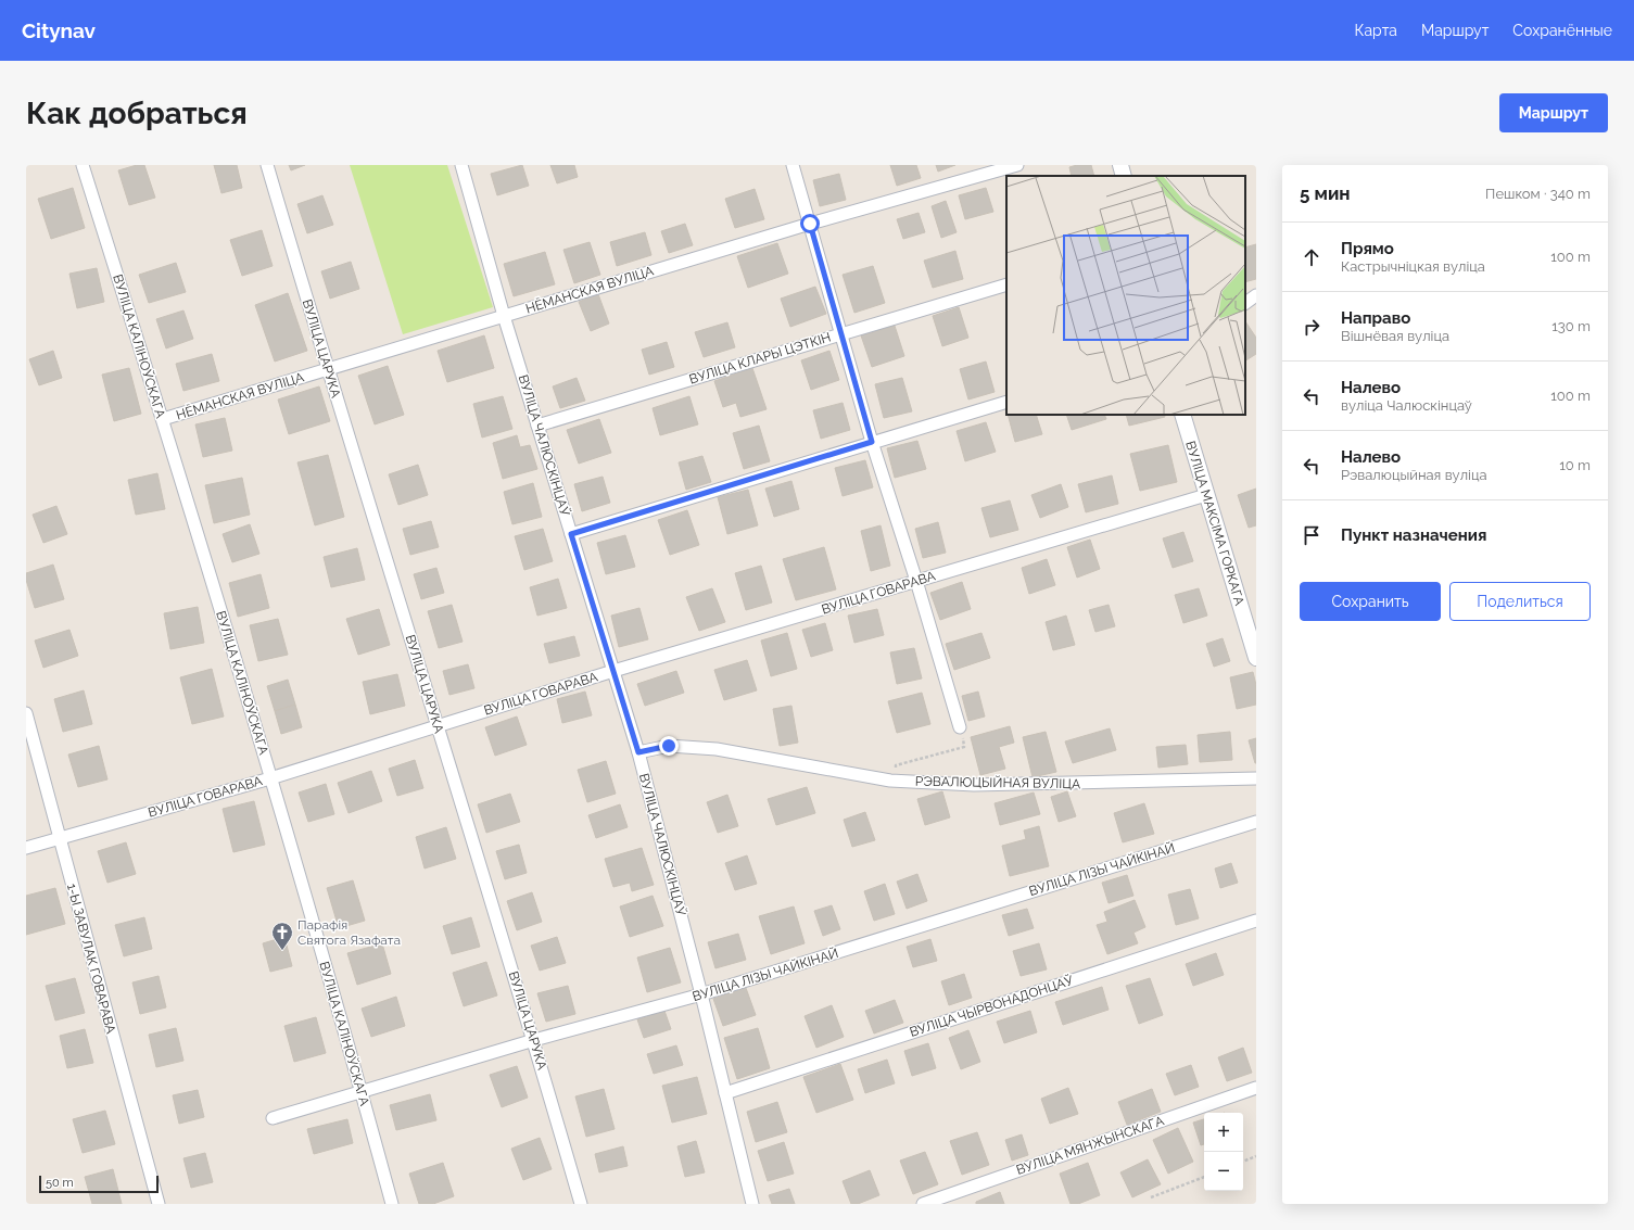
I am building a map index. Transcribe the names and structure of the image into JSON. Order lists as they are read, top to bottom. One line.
{"streets":{"street":["НЁМАНСКАЯ ВУЛІЦА","ВУЛІЦА КАЛІНОЎСКАГА","ВУЛІЦА ЦАРУКА","ВУЛІЦА КЛАРЫ ЦЭТКІН","ВУЛІЦА ЧАЛЮСКІНЦАЎ","ВУЛІЦА МАКСІМА ГОРКАГА","ВУЛІЦА ГОВАРАВА","РЭВАЛЮЦЫЙНАЯ ВУЛІЦА","ВУЛІЦА ЛІЗЫ ЧАЙКІНАЙ","1-Ы ЗАВУЛАК ГОВАРАВА","ВУЛІЦА ЧЫРВОНАДОНЦАЎ","ВУЛІЦА МЯНЖЫНСКАГА"]},"crossings":[["НЁМАНСКАЯ ВУЛІЦА","ВУЛІЦА КАЛІНОЎСКАГА"],["НЁМАНСКАЯ ВУЛІЦА","ВУЛІЦА ЦАРУКА"],["НЁМАНСКАЯ ВУЛІЦА","ВУЛІЦА ЧАЛЮСКІНЦАЎ"],["ВУЛІЦА КАЛІНОЎСКАГА","ВУЛІЦА ГОВАРАВА"],["ВУЛІЦА КАЛІНОЎСКАГА","ВУЛІЦА ЛІЗЫ ЧАЙКІНАЙ"],["ВУЛІЦА ЦАРУКА","ВУЛІЦА ГОВАРАВА"],["ВУЛІЦА ЦАРУКА","ВУЛІЦА ЛІЗЫ ЧАЙКІНАЙ"],["ВУЛІЦА КЛАРЫ ЦЭТКІН","ВУЛІЦА ЧАЛЮСКІНЦАЎ"],["ВУЛІЦА ЧАЛЮСКІНЦАЎ","ВУЛІЦА ГОВАРАВА"],["ВУЛІЦА ЧАЛЮСКІНЦАЎ","РЭВАЛЮЦЫЙНАЯ ВУЛІЦА"],["ВУЛІЦА ЧАЛЮСКІНЦАЎ","ВУЛІЦА ЛІЗЫ ЧАЙКІНАЙ"],["ВУЛІЦА ЧАЛЮСКІНЦАЎ","ВУЛІЦА ЧЫРВОНАДОНЦАЎ"],["ВУЛІЦА МАКСІМА ГОРКАГА","ВУЛІЦА ГОВАРАВА"],["ВУЛІЦА ГОВАРАВА","1-Ы ЗАВУЛАК ГОВАРАВА"]],"places":{"church":["Парафія Святога Язафата"]},"scale_bar":"50 m","page":{"header":"Citynav","nav":["Карта","Маршрут","Сохранённые"],"buttons":["Маршрут",["Сохранить","Поделиться"]],"title":"Как добраться","heading":["5 мин","Пешком · 340 m"],"list":[["Прямо","Кастрычніцкая вуліца","100 m"],["Направо","Вішнёвая вуліца","130 m"],["Налево","вуліца Чалюскінцаў","100 m"],["Налево","Рэвалюцыйная вуліца","10 m"],"Пункт назначения"],"map_buttons":["+","−"],"scale":"50 m"}}
